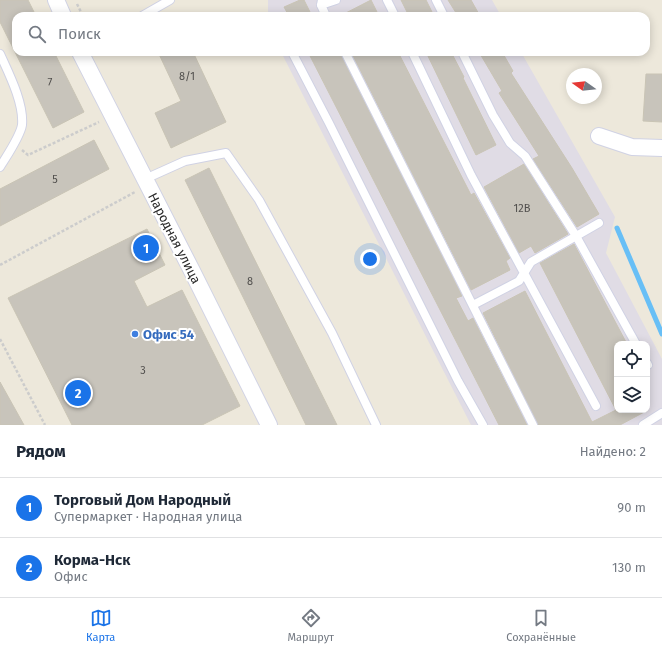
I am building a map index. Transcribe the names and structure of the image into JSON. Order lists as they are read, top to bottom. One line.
{"streets":{"street":["Народная улица"]},"places":["Офис 54"],"house_numbers":["8/1","7","5","12В","8","3"],"north":"left","page":{"search":"Поиск","pins":["1","2"],"heading":["Рядом","Найдено: 2"],"list":[{"mark":"1","name":"Торговый Дом Народный","note":"Супермаркет · Народная улица","value":"90 m"},{"mark":"2","name":"Корма-Нск","note":"Офис","value":"130 m"}],"nav":["Карта","Маршрут","Сохранённые"]}}
